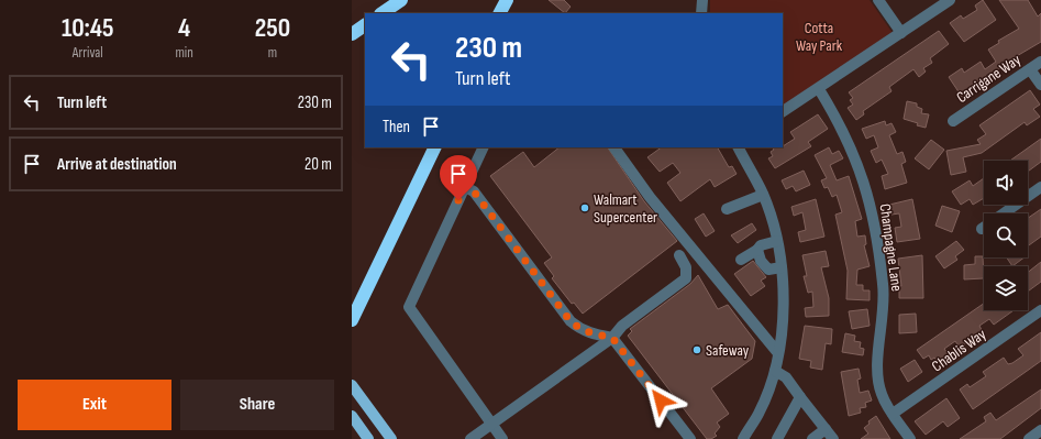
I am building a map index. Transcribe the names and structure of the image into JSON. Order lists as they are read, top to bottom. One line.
{"streets":{"street":["Carrigane Way","Champagne Lane","Chablis Way"]},"crossings":[["Champagne Lane","Chablis Way"]],"parks":["Cotta Way Park"],"places":["Walmart Supercenter","Safeway"],"page":{"eta":["10:45","Arrival","4","min","250","m"],"turn":["230 m","Turn left"],"list":[{"name":"Turn left","value":"230 m"},{"name":"Arrive at destination","value":"20 m"}],"then":"Then","buttons":["Exit","Share"]}}
